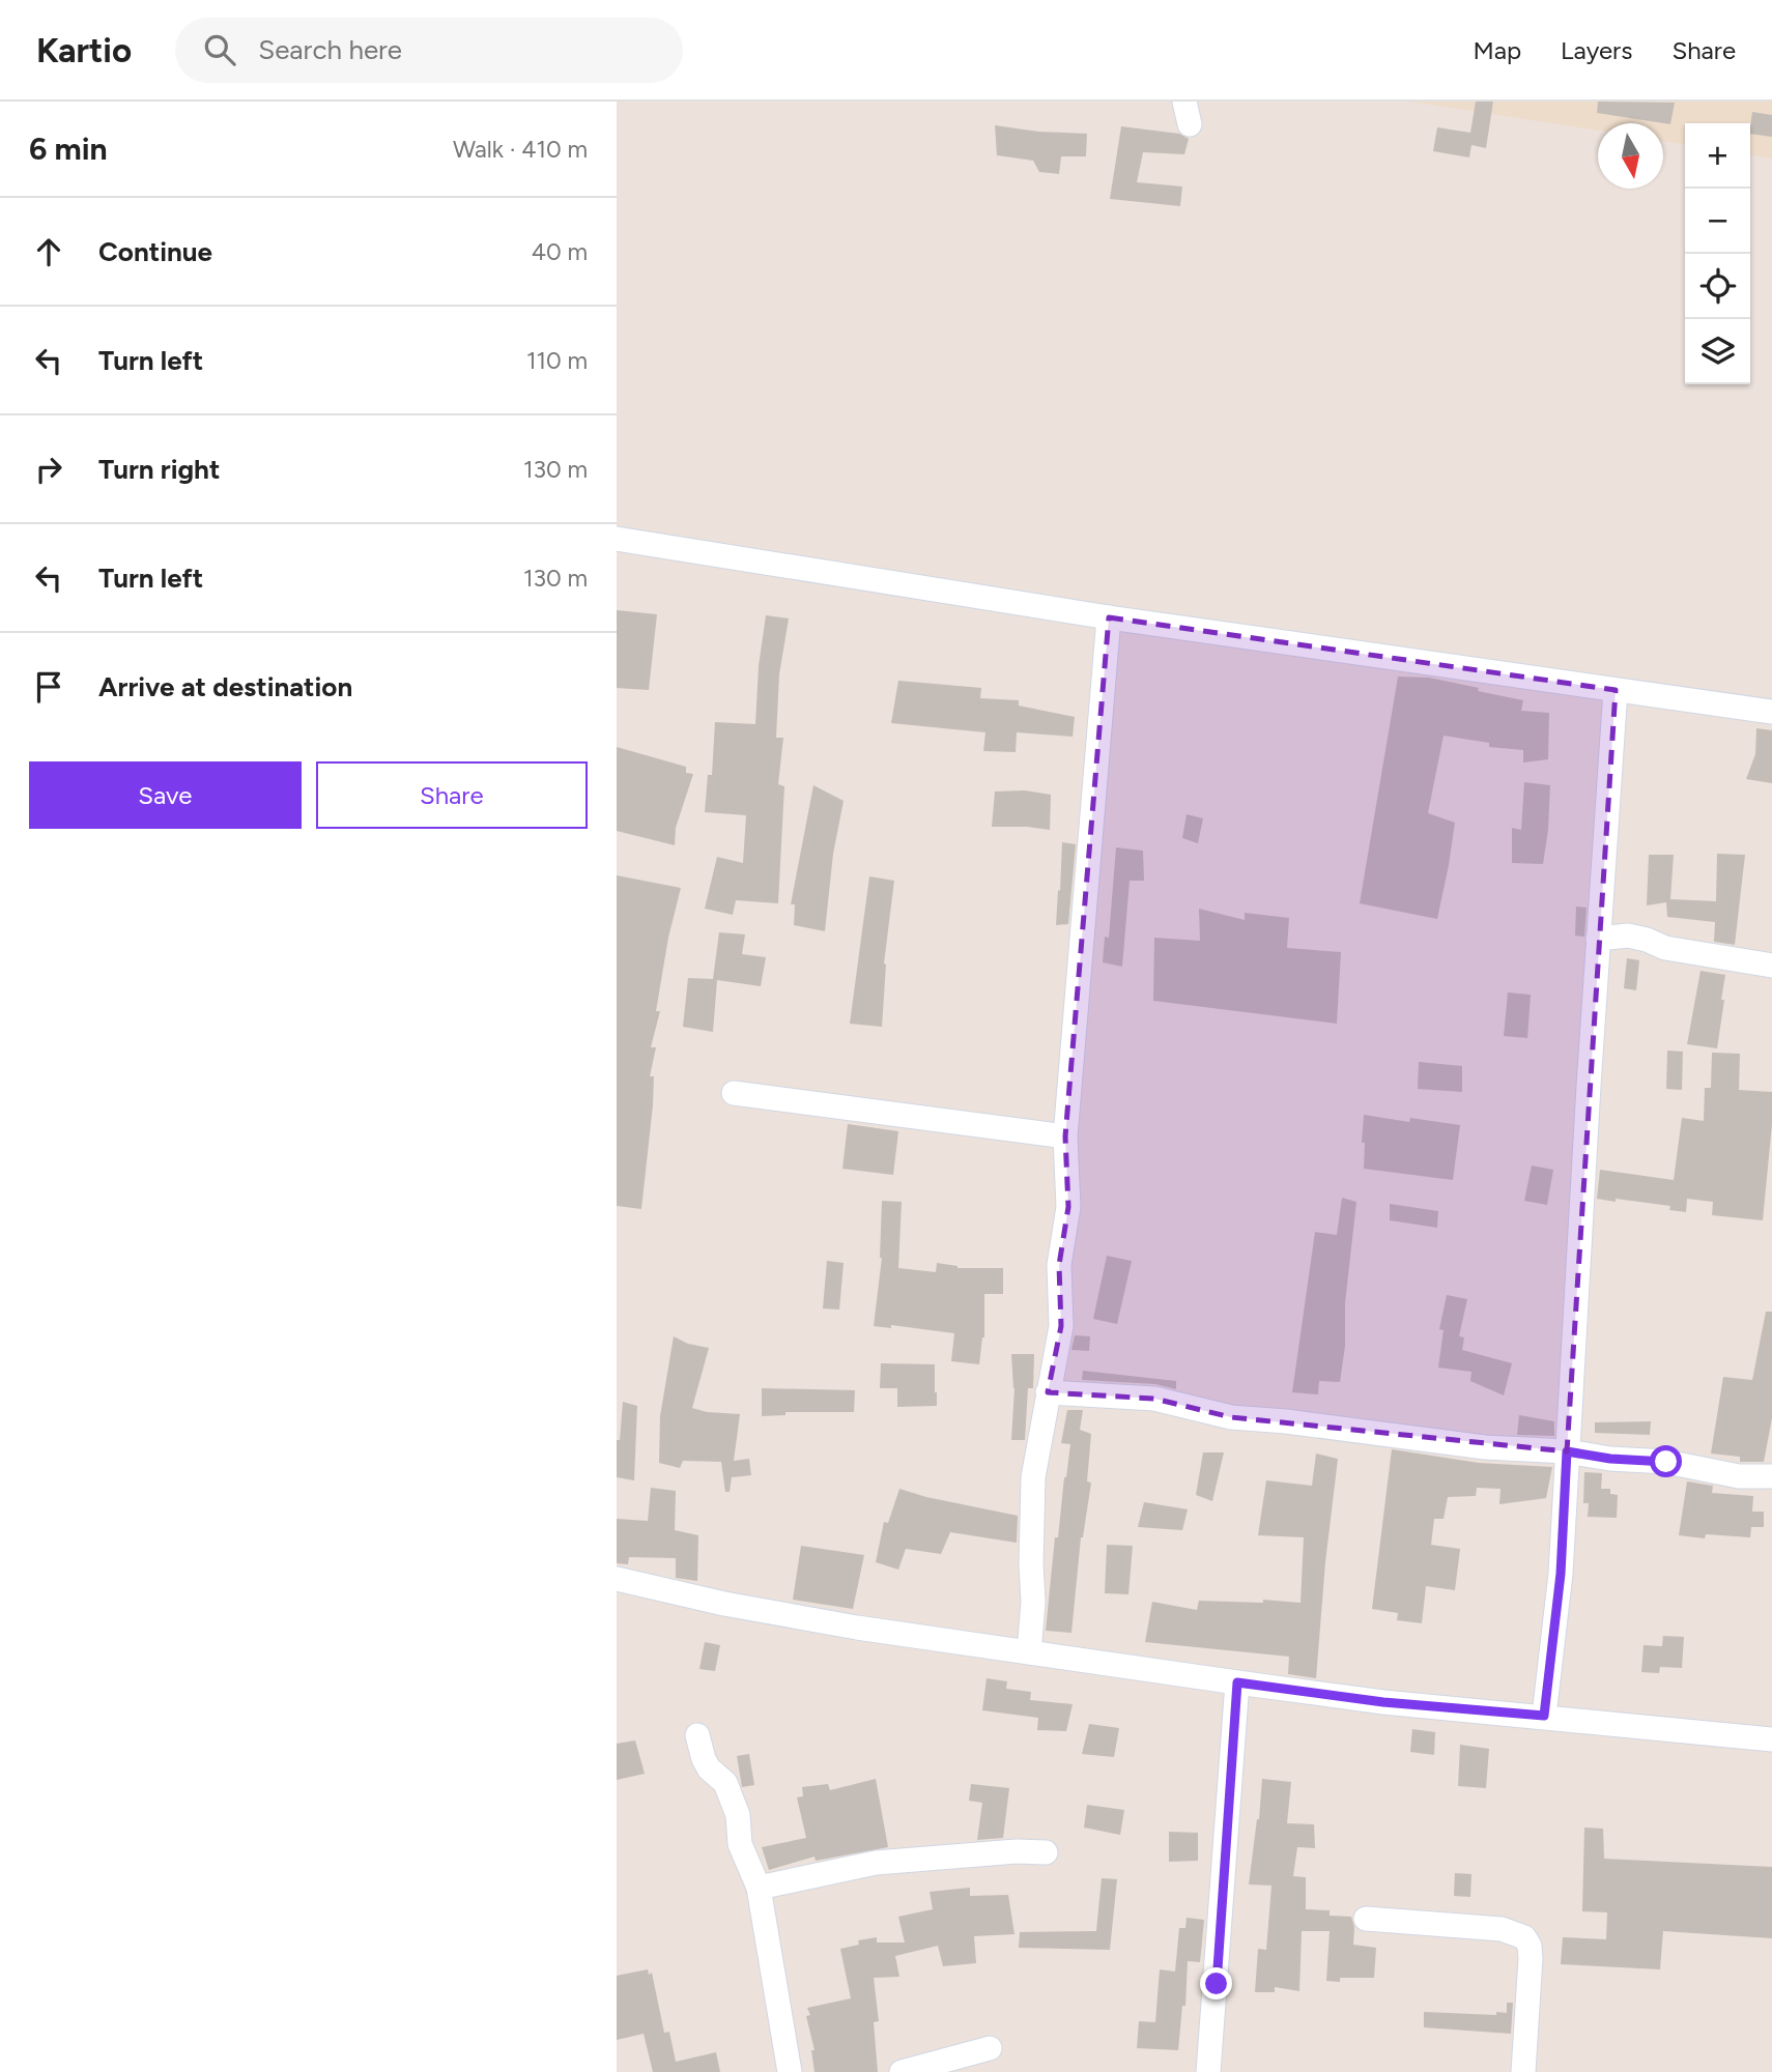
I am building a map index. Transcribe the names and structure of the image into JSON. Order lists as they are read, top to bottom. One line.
{"north":"bottom","page":{"header":"Kartio","search":"Search here","nav":["Map","Layers","Share"],"heading":["6 min","Walk · 410 m"],"map_buttons":["+","−"],"list":[["Continue","40 m"],["Turn left","110 m"],["Turn right","130 m"],["Turn left","130 m"],"Arrive at destination"],"buttons":["Save","Share"]}}
